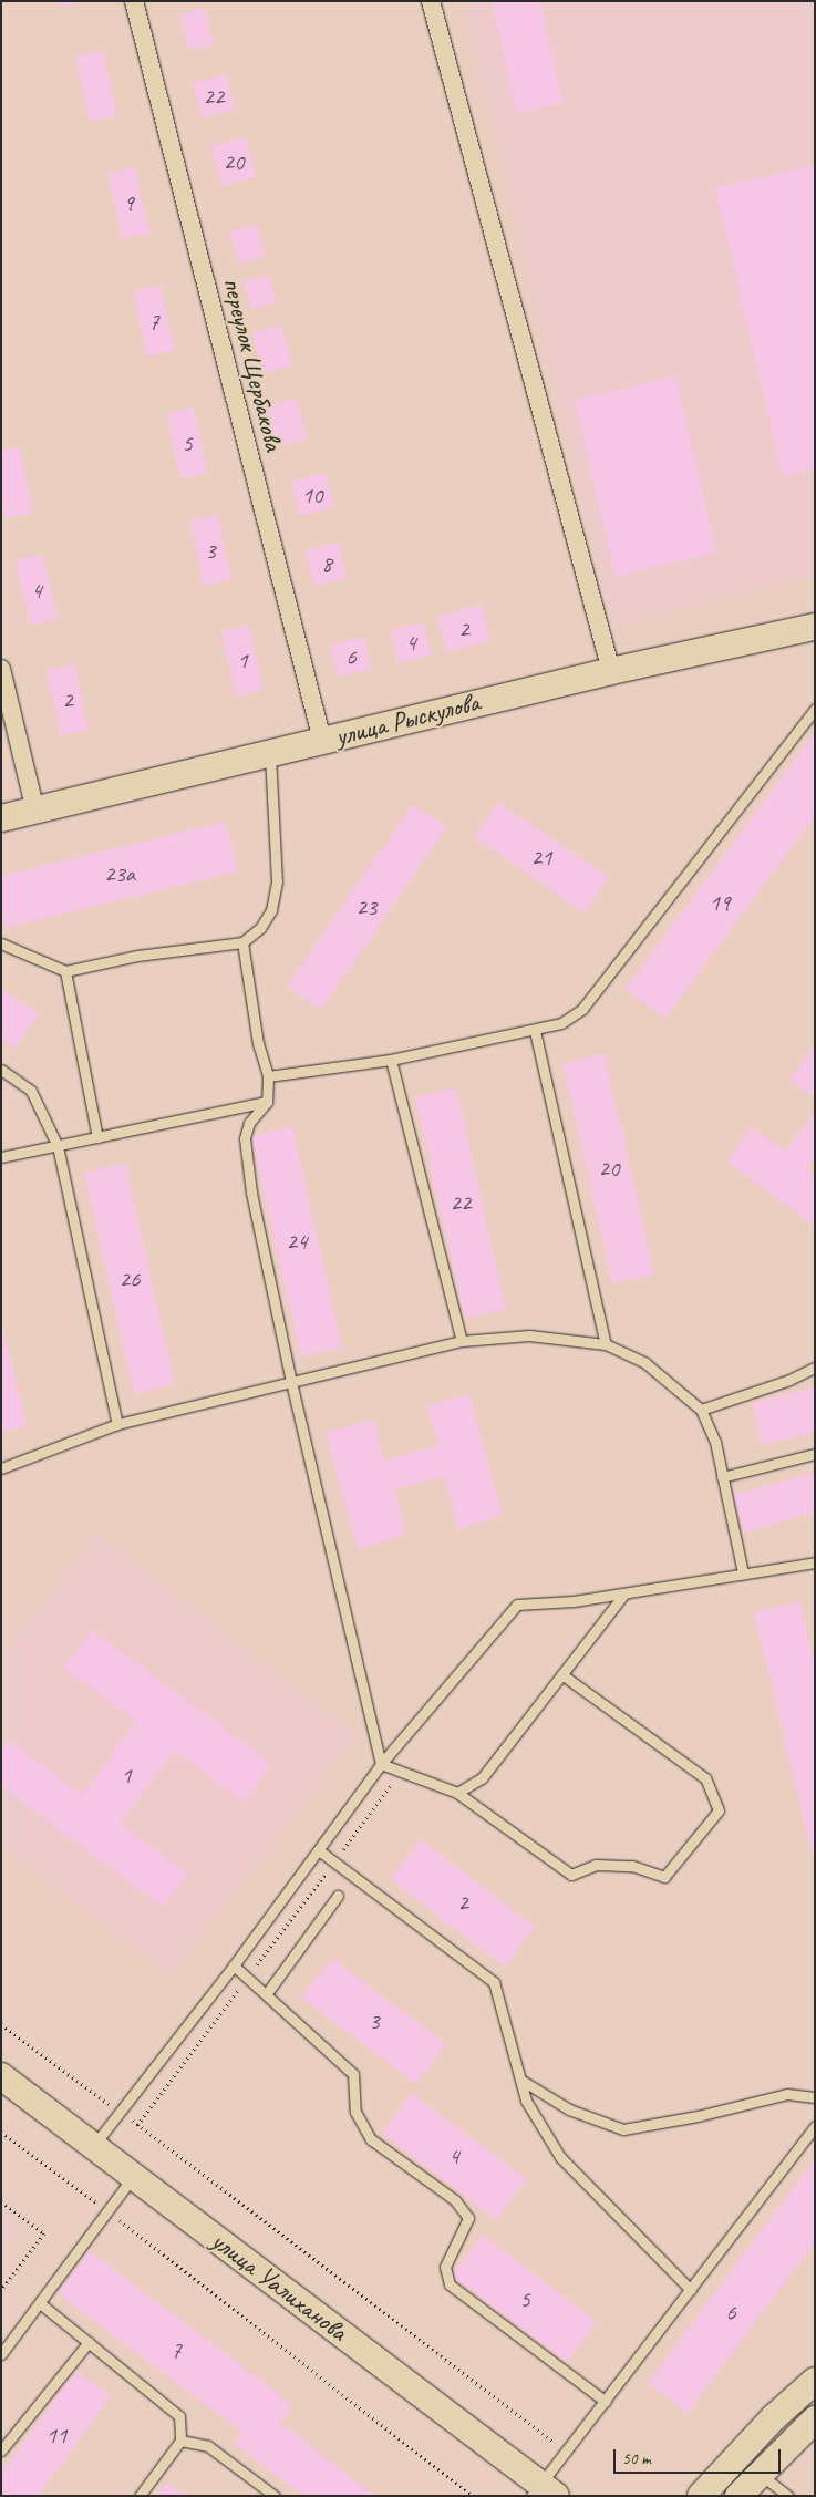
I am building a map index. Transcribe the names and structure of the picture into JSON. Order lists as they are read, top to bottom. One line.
{"streets":{"street":["переулок Щербакова","улица Рыскулова","улица Уалиханова"]},"crossings":[["переулок Щербакова","улица Рыскулова"]],"house_numbers":["22","20","9","7","5","10","3","8","4","2","4","6","1","2","21","23а","19","23","20","22","24","26","1","2","3","4","5","6","7","11"],"scale_bar":"50 m"}
